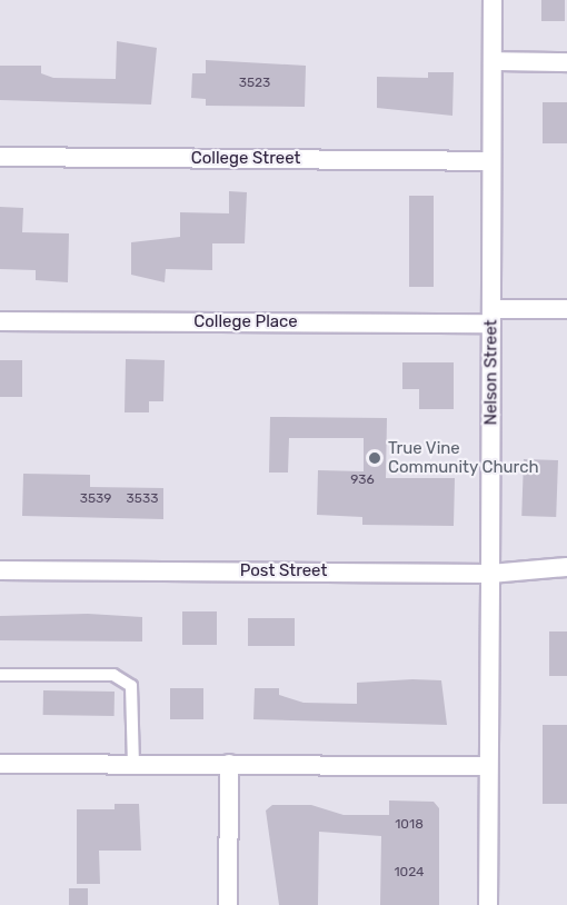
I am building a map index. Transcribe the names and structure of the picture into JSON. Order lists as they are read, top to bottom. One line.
{"streets":{"street":["College Street","College Place","Nelson Street","Post Street"]},"crossings":[["College Street","Nelson Street"],["College Place","Nelson Street"],["Nelson Street","Post Street"]],"places":["True Vine Community Church"],"house_numbers":["3523","936","3539","3533","1018","1024"]}
